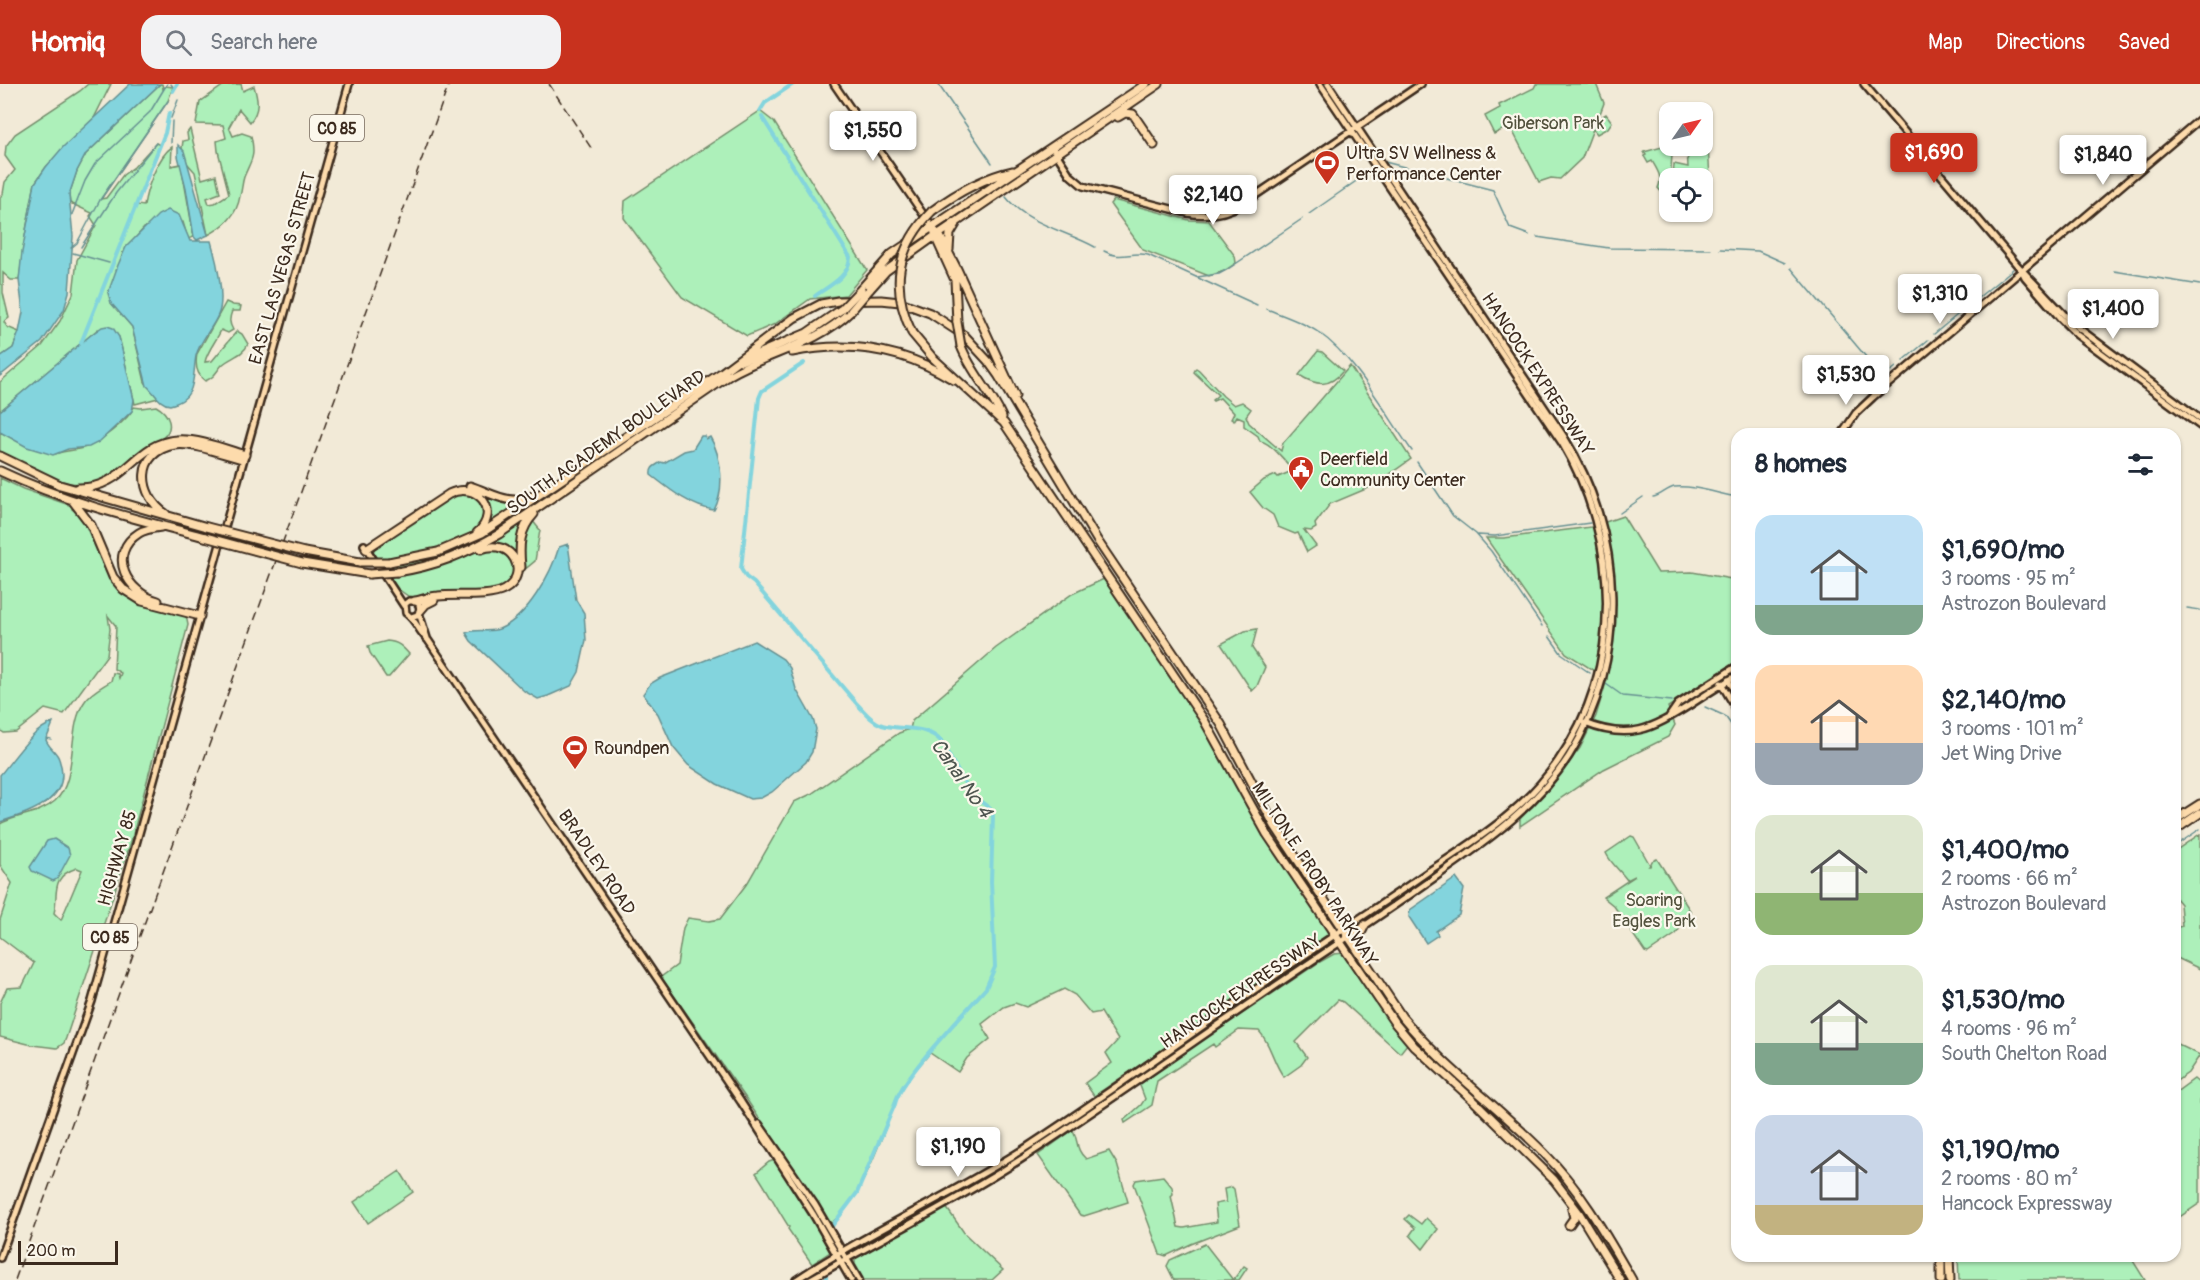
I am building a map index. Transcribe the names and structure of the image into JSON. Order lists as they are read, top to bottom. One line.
{"streets":{"highway":["SOUTH ACADEMY BOULEVARD","MILTON E. PROBY PARKWAY"],"main road":["CO 85","EAST LAS VEGAS STREET","HANCOCK EXPRESSWAY","HIGHWAY 85","BRADLEY ROAD"]},"crossings":[["EAST LAS VEGAS STREET","HIGHWAY 85"],["HANCOCK EXPRESSWAY","BRADLEY ROAD"],["HANCOCK EXPRESSWAY","MILTON E. PROBY PARKWAY"]],"water":["Canal No 4"],"parks":["Giberson Park","Soaring Eagles Park"],"places":{"sports":["Ultra SV Wellness & Performance Center","Roundpen"],"public building":["Deerfield Community Center"]},"scale_bar":"200 m","north":"top right","page":{"header":"Homiq","search":"Search here","nav":["Map","Directions","Saved"],"price":["$1,550","$1,690","$1,840","$2,140","$1,310","$1,400","$1,530","$1,190"],"heading":"8 homes","list":[{"name":"$1,690/mo","note":"3 rooms · 95 m² · Astrozon Boulevard"},{"name":"$2,140/mo","note":"3 rooms · 101 m² · Jet Wing Drive"},{"name":"$1,400/mo","note":"2 rooms · 66 m² · Astrozon Boulevard"},{"name":"$1,530/mo","note":"4 rooms · 96 m² · South Chelton Road"},{"name":"$1,190/mo","note":"2 rooms · 80 m² · Hancock Expressway"}],"scale":"200 m"}}
